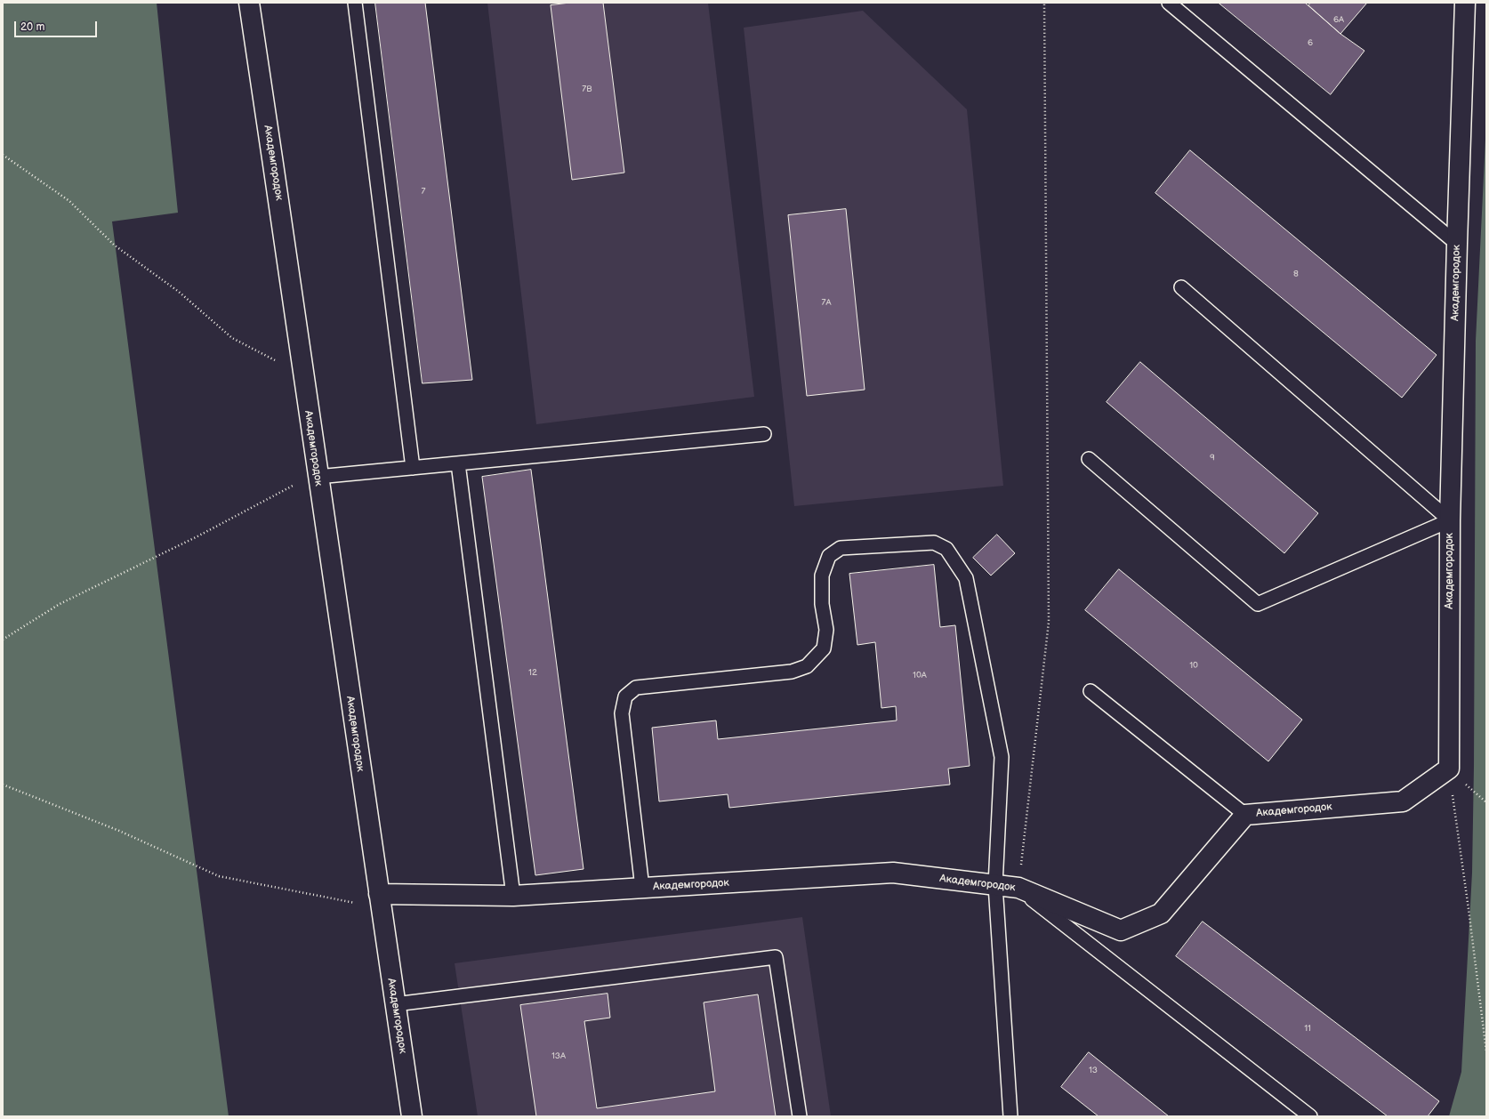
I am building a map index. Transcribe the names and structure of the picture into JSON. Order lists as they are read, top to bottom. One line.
{"streets":{"street":["Академгородок"]},"house_numbers":["6А","6","7В","7","8","7А","9","10","12","10А","11","13А","13"],"scale_bar":"20 m"}
